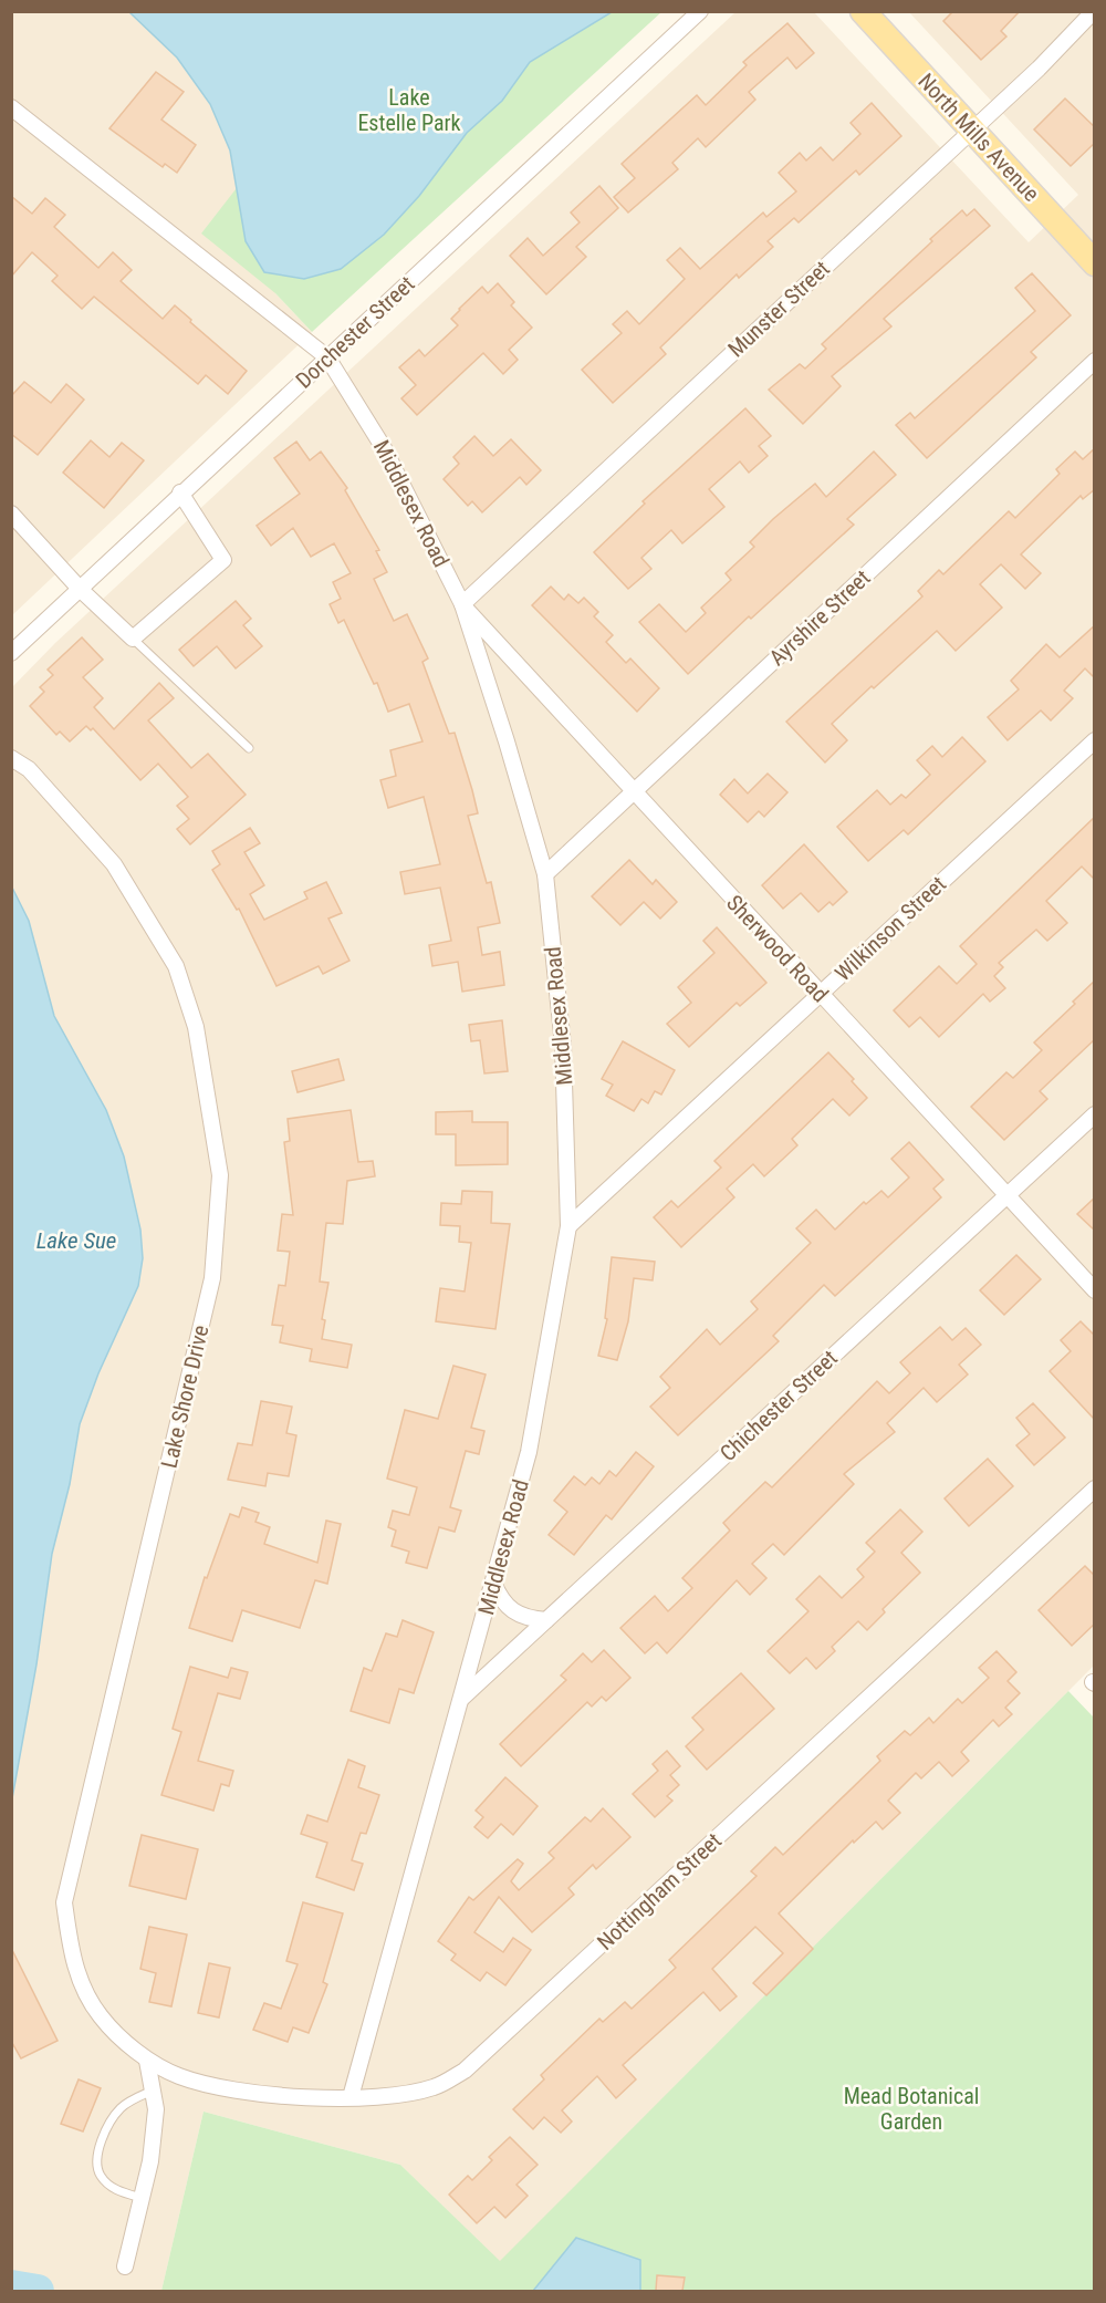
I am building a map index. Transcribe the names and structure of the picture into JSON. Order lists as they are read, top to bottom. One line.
{"streets":{"main road":["North Mills Avenue"],"street":["Munster Street","Dorchester Street","Middlesex Road","Ayrshire Street","Wilkinson Street","Sherwood Road","Lake Shore Drive","Chichester Street","Nottingham Street"]},"crossings":[["North Mills Avenue","Munster Street"],["Munster Street","Middlesex Road"],["Munster Street","Sherwood Road"],["Dorchester Street","Middlesex Road"],["Middlesex Road","Ayrshire Street"],["Middlesex Road","Wilkinson Street"],["Middlesex Road","Sherwood Road"],["Middlesex Road","Chichester Street"],["Middlesex Road","Nottingham Street"],["Ayrshire Street","Sherwood Road"],["Wilkinson Street","Sherwood Road"],["Sherwood Road","Chichester Street"],["Lake Shore Drive","Nottingham Street"]],"water":["Lake Sue"],"parks":["Lake Estelle Park","Mead Botanical Garden"]}
